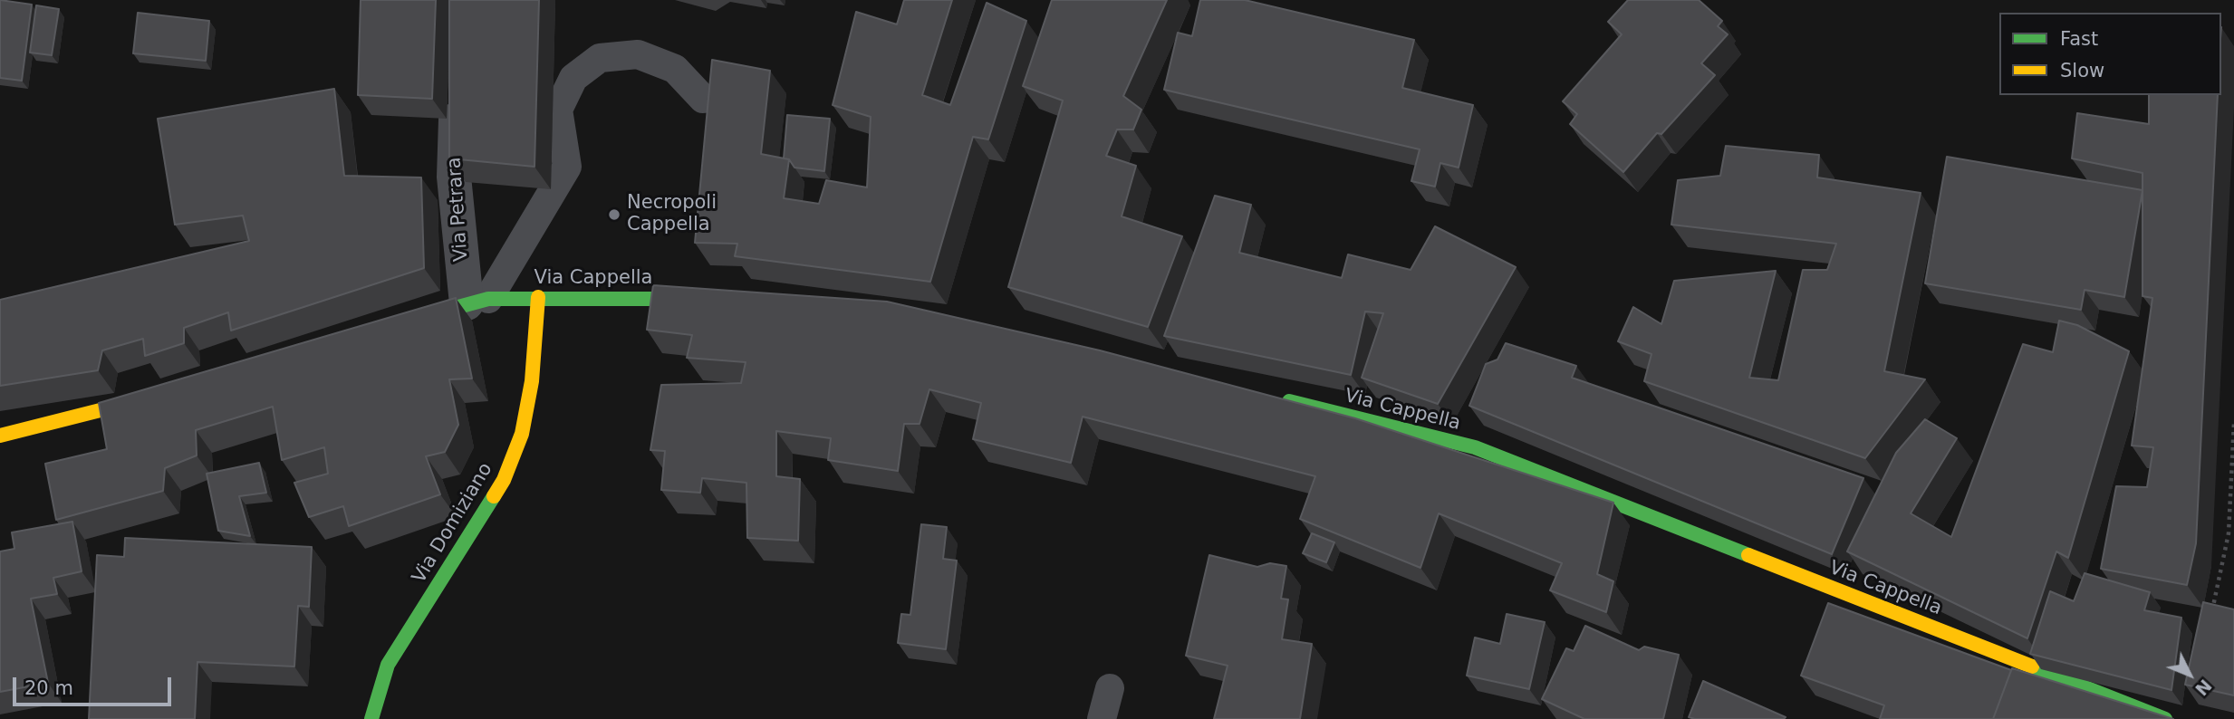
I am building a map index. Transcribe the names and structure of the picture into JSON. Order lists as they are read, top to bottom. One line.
{"streets":{"street":["Via Petrara","Via Cappella","Via Domiziano"]},"crossings":[["Via Petrara","Via Cappella"],["Via Cappella","Via Domiziano"]],"places":["Necropoli Cappella"],"legend":["Fast","Slow"],"scale_bar":"20 m","north":"bottom right"}
